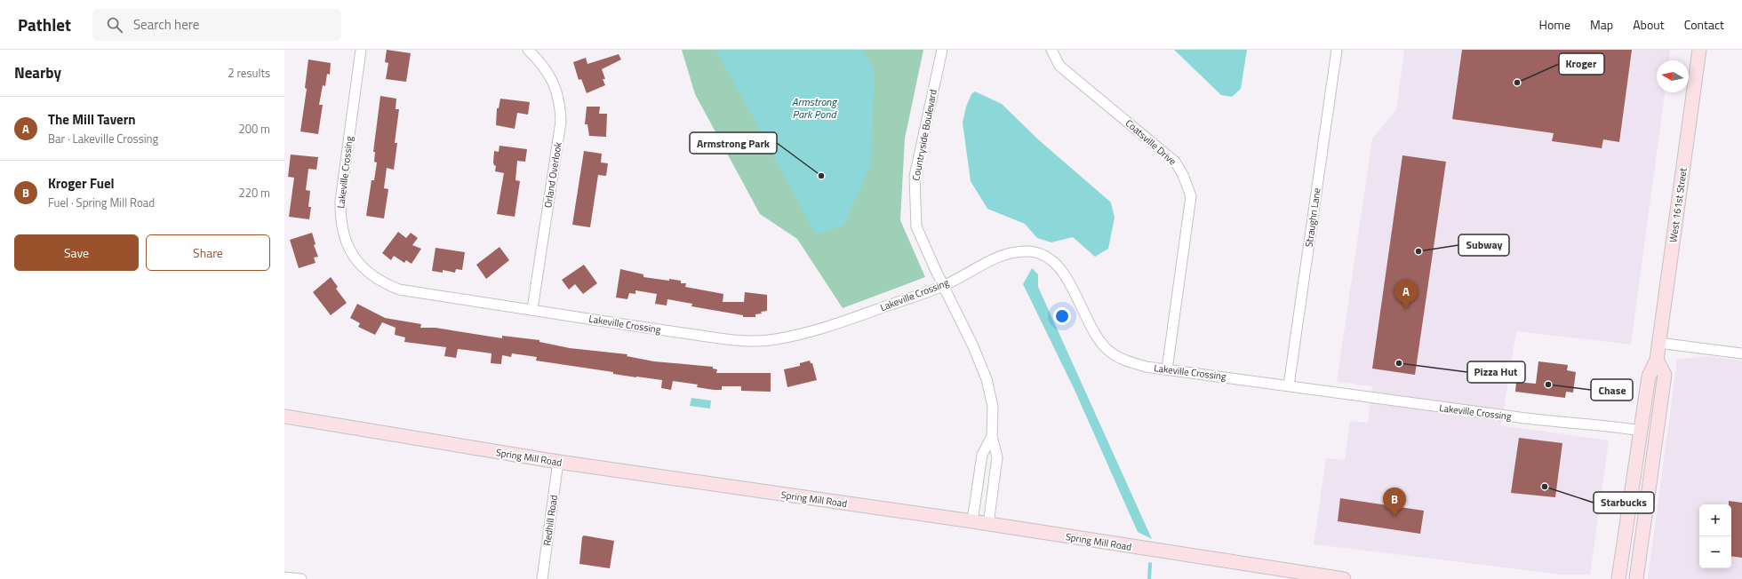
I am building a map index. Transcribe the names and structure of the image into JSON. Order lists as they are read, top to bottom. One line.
{"streets":{"street":["Countryside Boulevard","Coatsville Drive","Lakeville Crossing","Orland Overlook","West 161st Street","Straughn Lane","Spring Mill Road","Redhill Road"]},"crossings":[["Countryside Boulevard","Lakeville Crossing"],["Countryside Boulevard","Spring Mill Road"],["Coatsville Drive","Lakeville Crossing"],["Lakeville Crossing","Orland Overlook"],["Lakeville Crossing","West 161st Street"],["Lakeville Crossing","Straughn Lane"],["Spring Mill Road","Redhill Road"]],"water":["Armstrong Park Pond"],"places":["Kroger","Armstrong Park","Subway","Pizza Hut","Chase","Starbucks"],"north":"left","page":{"header":"Pathlet","search":"Search here","nav":["Home","Map","About","Contact"],"heading":["Nearby","2 results"],"list":[{"mark":"A","name":"The Mill Tavern","note":"Bar · Lakeville Crossing","value":"200 m"},{"mark":"B","name":"Kroger Fuel","note":"Fuel · Spring Mill Road","value":"220 m"}],"buttons":["Save","Share"],"pins":["A","B"],"map_buttons":["+","−"]}}
